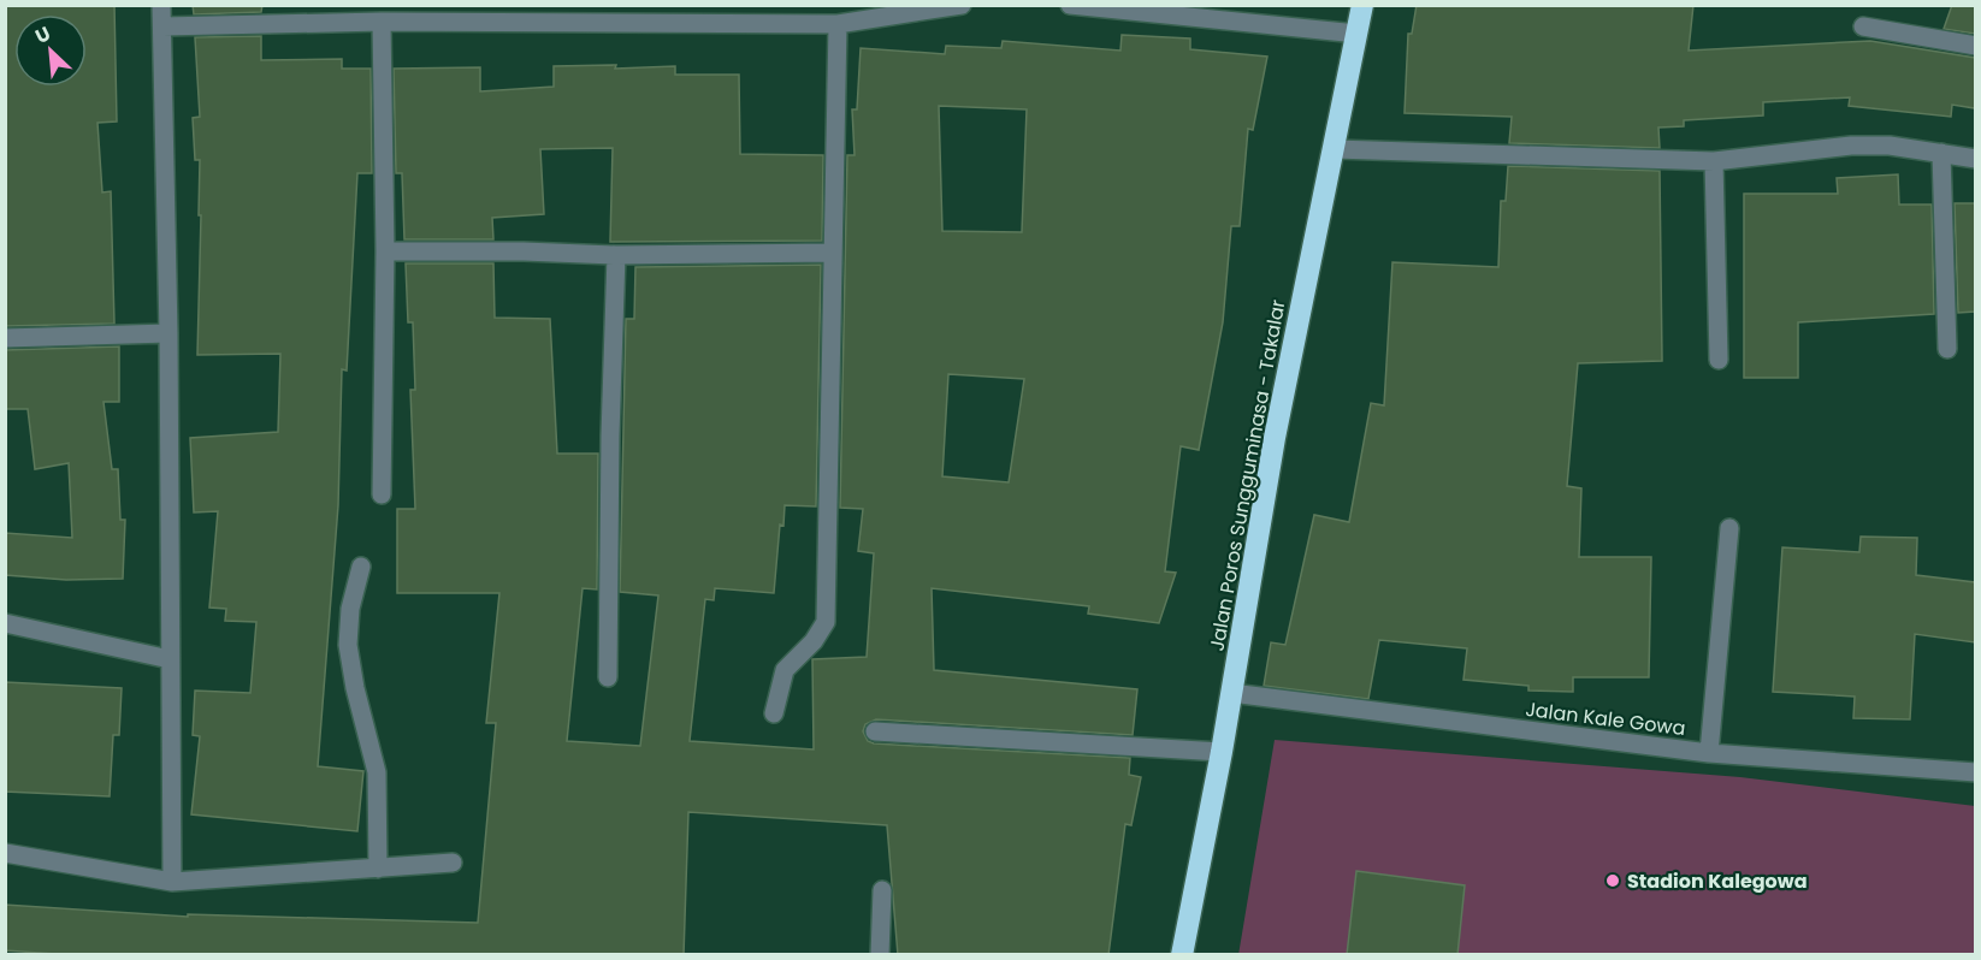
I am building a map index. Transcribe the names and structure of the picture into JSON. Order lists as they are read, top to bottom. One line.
{"streets":{"highway":["Jalan Poros Sungguminasa - Takalar"],"street":["Jalan Kale Gowa"]},"crossings":[["Jalan Poros Sungguminasa - Takalar","Jalan Kale Gowa"]],"places":["Stadion Kalegowa"],"north":"top left"}
